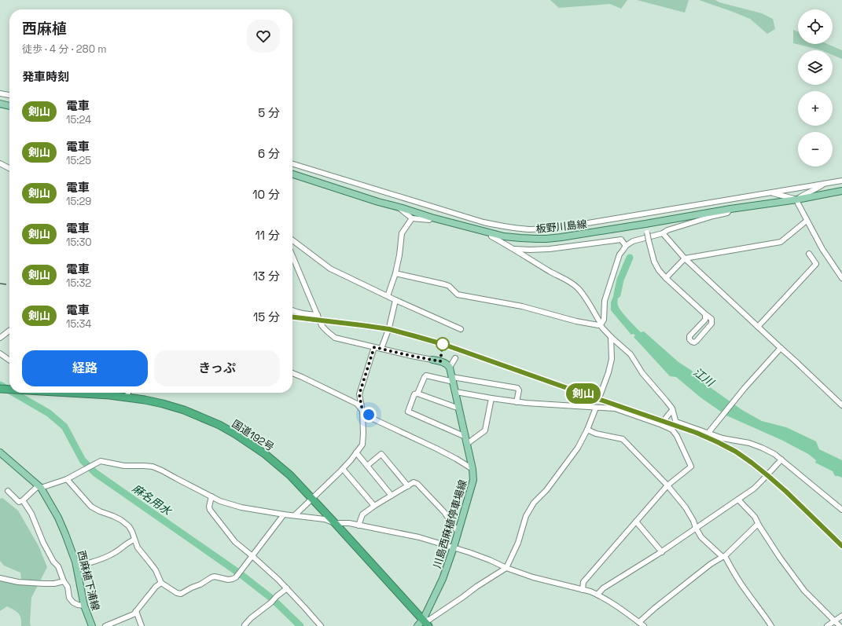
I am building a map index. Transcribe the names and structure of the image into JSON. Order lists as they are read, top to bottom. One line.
{"streets":{"highway":["国道192号"],"main road":["板野川島線","川島西麻植停車場線","西麻植下浦線"]},"crossings":[["国道192号","川島西麻植停車場線"]],"water":["江川","麻名用水"],"page":{"on_map":"剣山","map_buttons":["+","−"],"heading":[["西麻植","徒歩 · 4 分 · 280 m"],"発車時刻"],"list":[{"mark":"剣山","name":"電車","note":"15:24","value":"5 分"},{"mark":"剣山","name":"電車","note":"15:25","value":"6 分"},{"mark":"剣山","name":"電車","note":"15:29","value":"10 分"},{"mark":"剣山","name":"電車","note":"15:30","value":"11 分"},{"mark":"剣山","name":"電車","note":"15:32","value":"13 分"},{"mark":"剣山","name":"電車","note":"15:34","value":"15 分"}],"buttons":["経路","きっぷ"]}}
